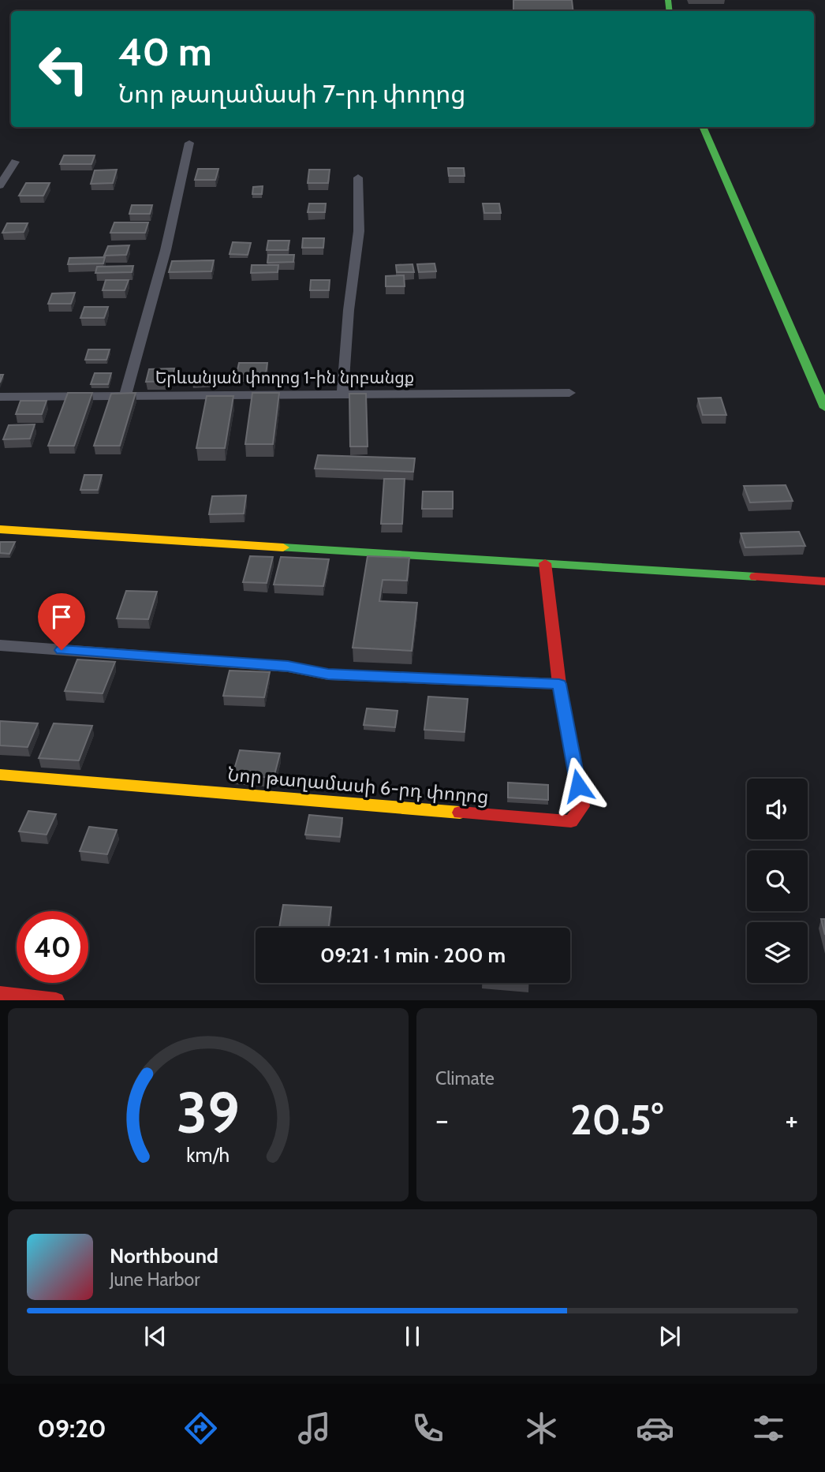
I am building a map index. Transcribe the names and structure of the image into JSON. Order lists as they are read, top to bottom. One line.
{"streets":{"main road":["Նոր թաղամասի 6-րդ փողոց"],"street":["Երևանյան փողոց 1-ին նրբանցք"]},"page":{"turn":["40 m","Նոր թաղամասի 7-րդ փողոց"],"limit":"40","trip":"09:21 · 1 min · 200 m","tile":"Climate","heat":["−","20.5°","+"],"song":["Northbound","June Harbor"],"tabs":"09:20","gauge":["39","km/h"]}}
